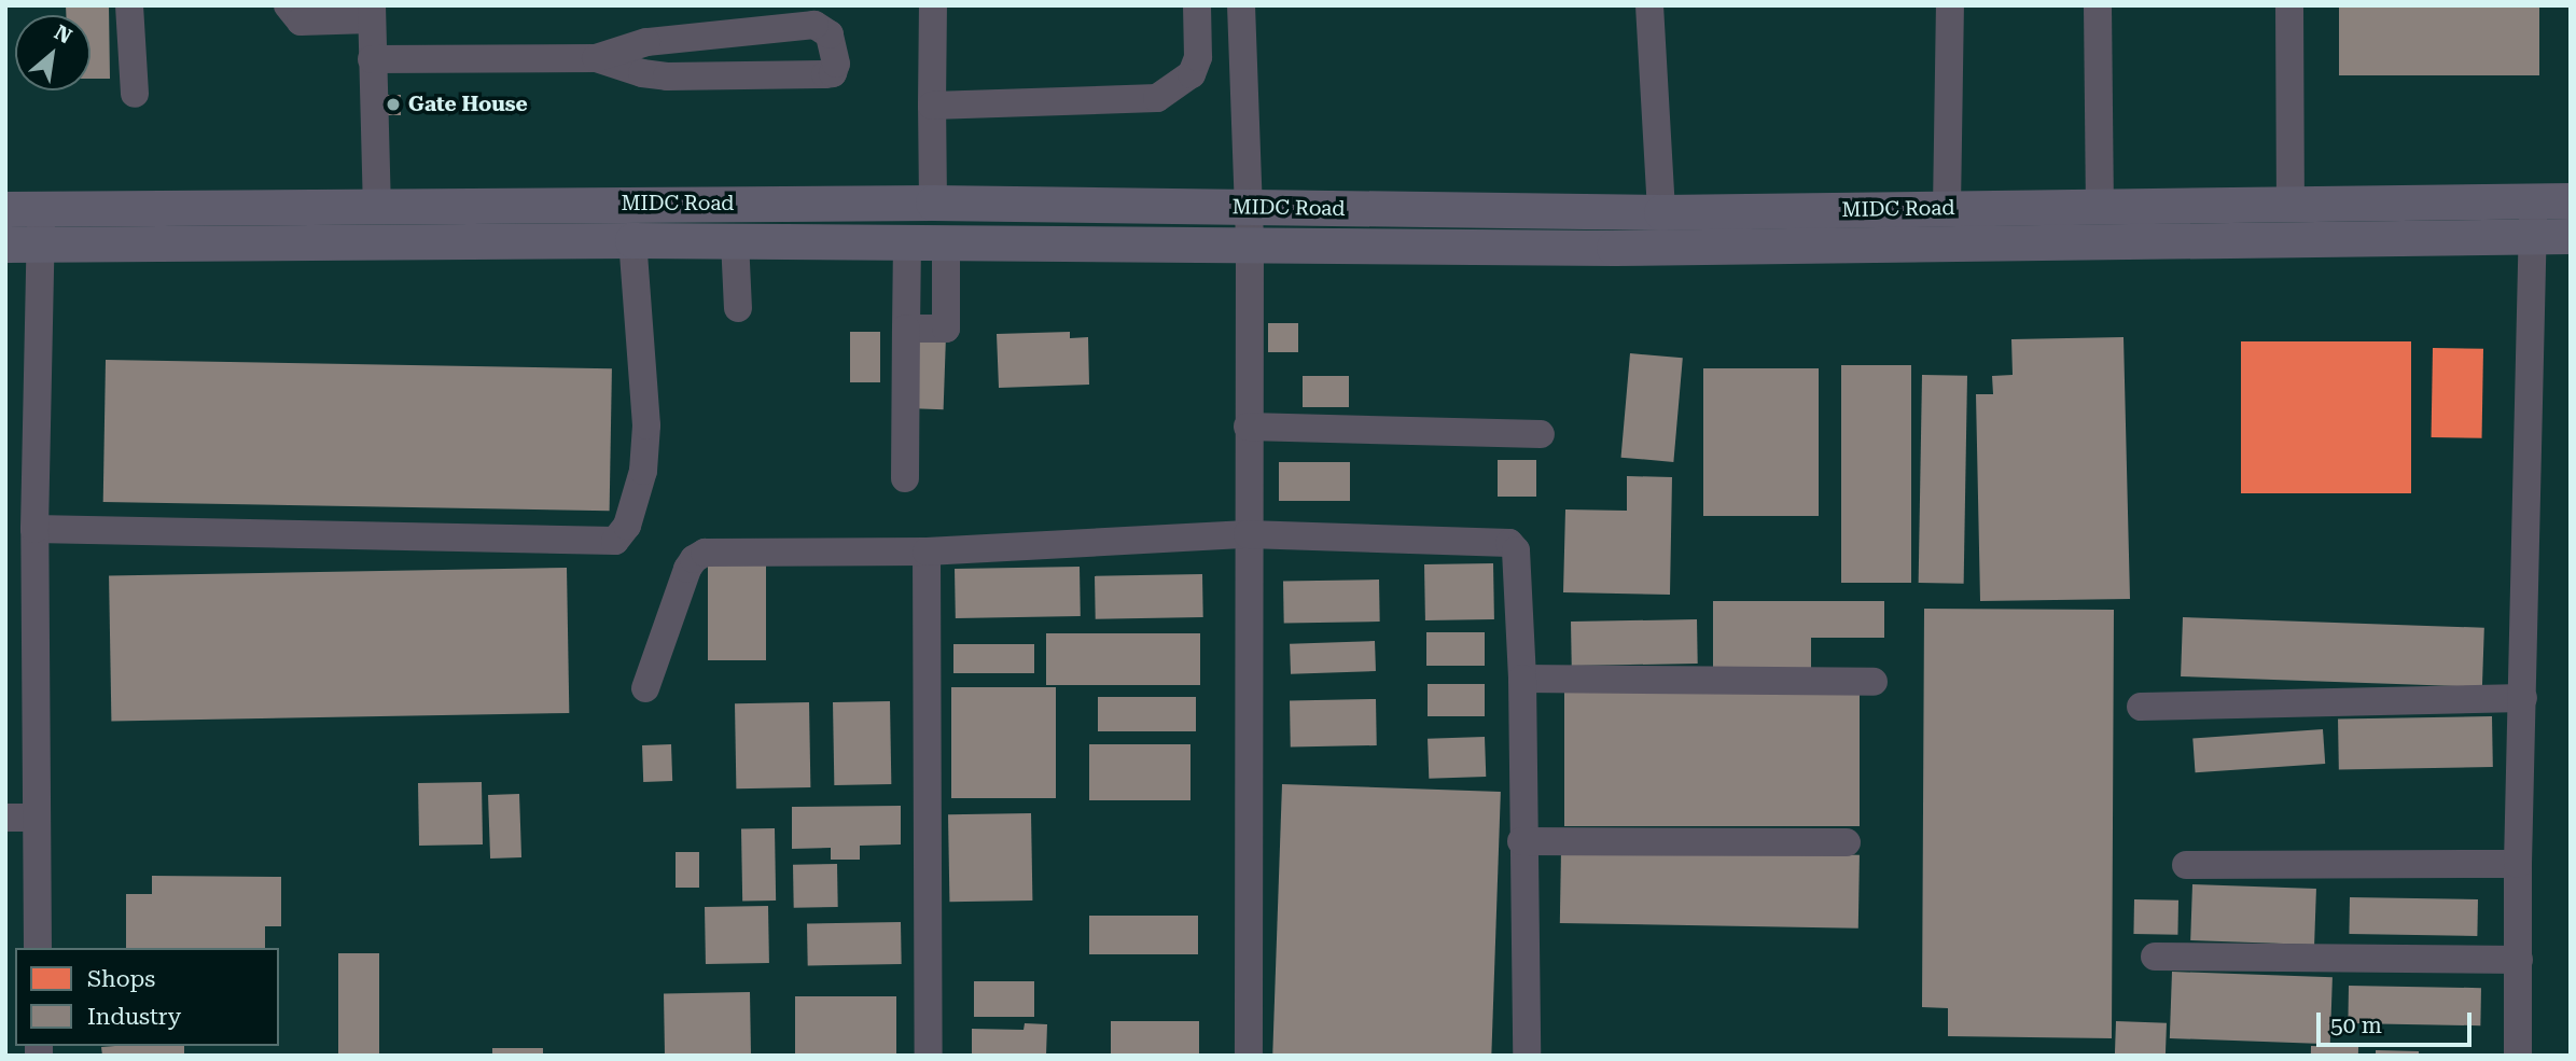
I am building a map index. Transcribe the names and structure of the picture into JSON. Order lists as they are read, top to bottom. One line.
{"streets":{"main road":["MIDC Road"]},"places":["Gate House"],"legend":["Shops","Industry"],"scale_bar":"50 m","north":"top right"}
